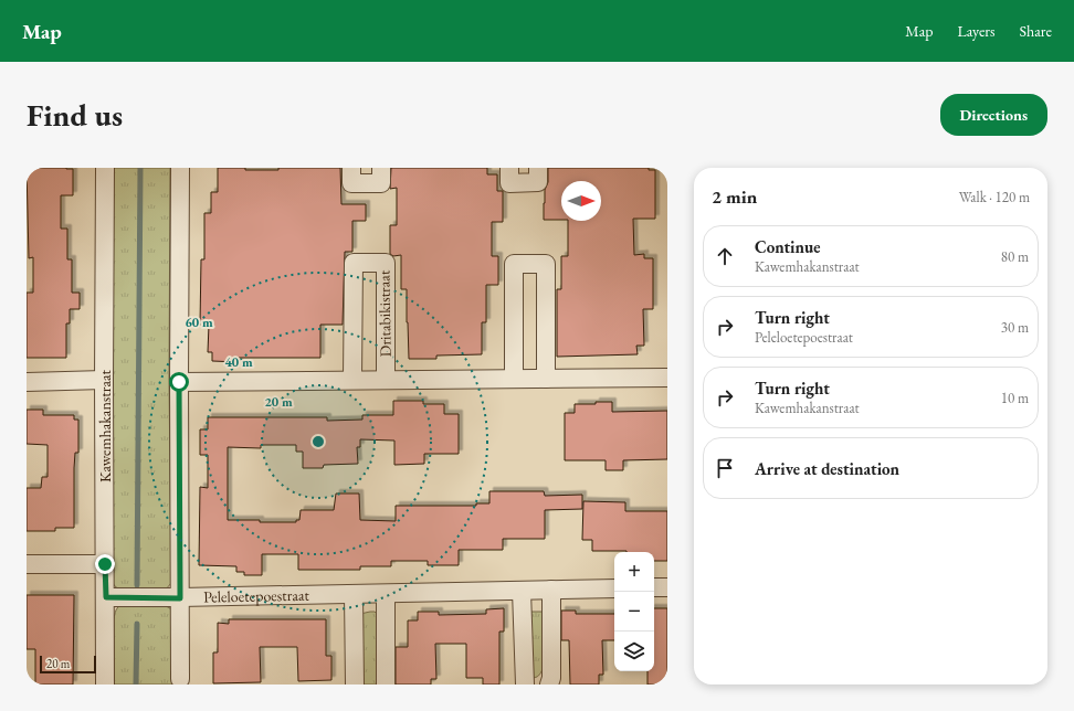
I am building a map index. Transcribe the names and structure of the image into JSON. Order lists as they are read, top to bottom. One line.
{"streets":{"street":["Dritabikistraat","Kawemhakanstraat","Peleloetepoestraat"]},"crossings":[["Kawemhakanstraat","Peleloetepoestraat"]],"scale_bar":"20 m","north":"right","page":{"header":"Map","nav":["Map","Layers","Share"],"buttons":"Directions","title":"Find us","heading":["2 min","Walk · 120 m"],"list":[["Continue","Kawemhakanstraat","80 m"],["Turn right","Peleloetepoestraat","30 m"],["Turn right","Kawemhakanstraat","10 m"],"Arrive at destination"],"map_buttons":["+","−"],"scale":"20 m"},"rings":["60 m","40 m","20 m"]}
